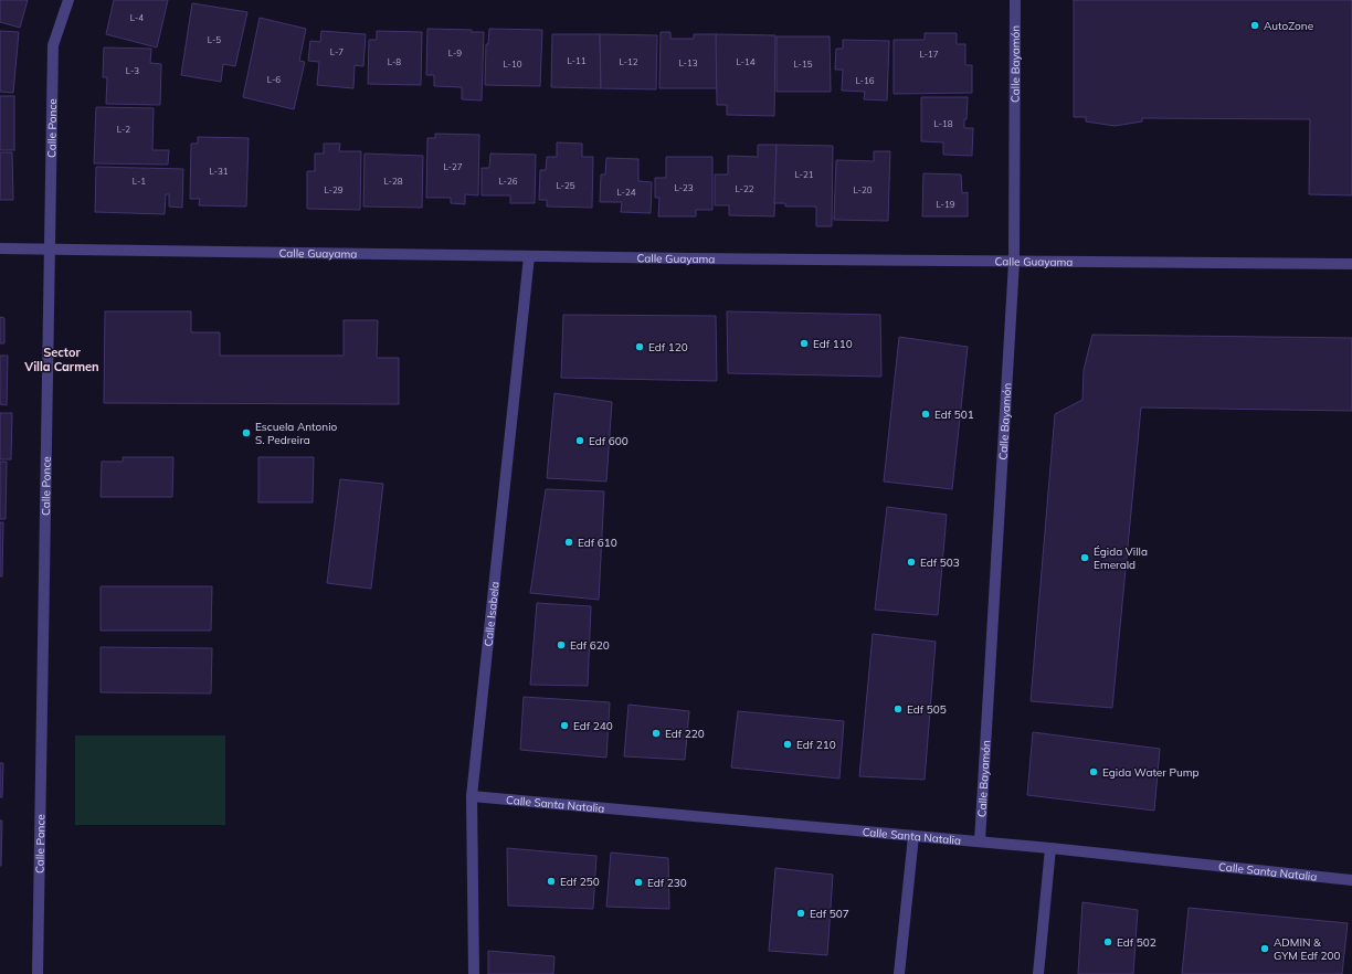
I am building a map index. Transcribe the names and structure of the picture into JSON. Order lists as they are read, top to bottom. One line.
{"streets":{"street":["Calle Bayamón","Calle Ponce","Calle Guayama","Calle Isabela","Calle Santa Natalia"]},"crossings":[["Calle Bayamón","Calle Guayama"],["Calle Bayamón","Calle Santa Natalia"],["Calle Ponce","Calle Guayama"],["Calle Guayama","Calle Isabela"],["Calle Isabela","Calle Santa Natalia"]],"districts":["Sector Villa Carmen"],"places":["AutoZone","Edf 110","Edf 120","Edf 501","Escuela Antonio S. Pedreira","Edf 600","Edf 610","Égida Villa Emerald","Edf 503","Edf 620","Edf 505","Edf 240","Edf 220","Edf 210","Egida Water Pump","Edf 250","Edf 230","Edf 507","Edf 502","ADMIN & GYM Edf 200"],"house_numbers":["L-4","L-5","L-7","L-9","L-17","L-11","L-8","L-12","L-14","L-13","L-10","L-15","L-3","L-6","L-16","L-18","L-2","L-27","L-31","L-21","L-1","L-28","L-26","L-25","L-23","L-22","L-29","L-20","L-24","L-19"]}
